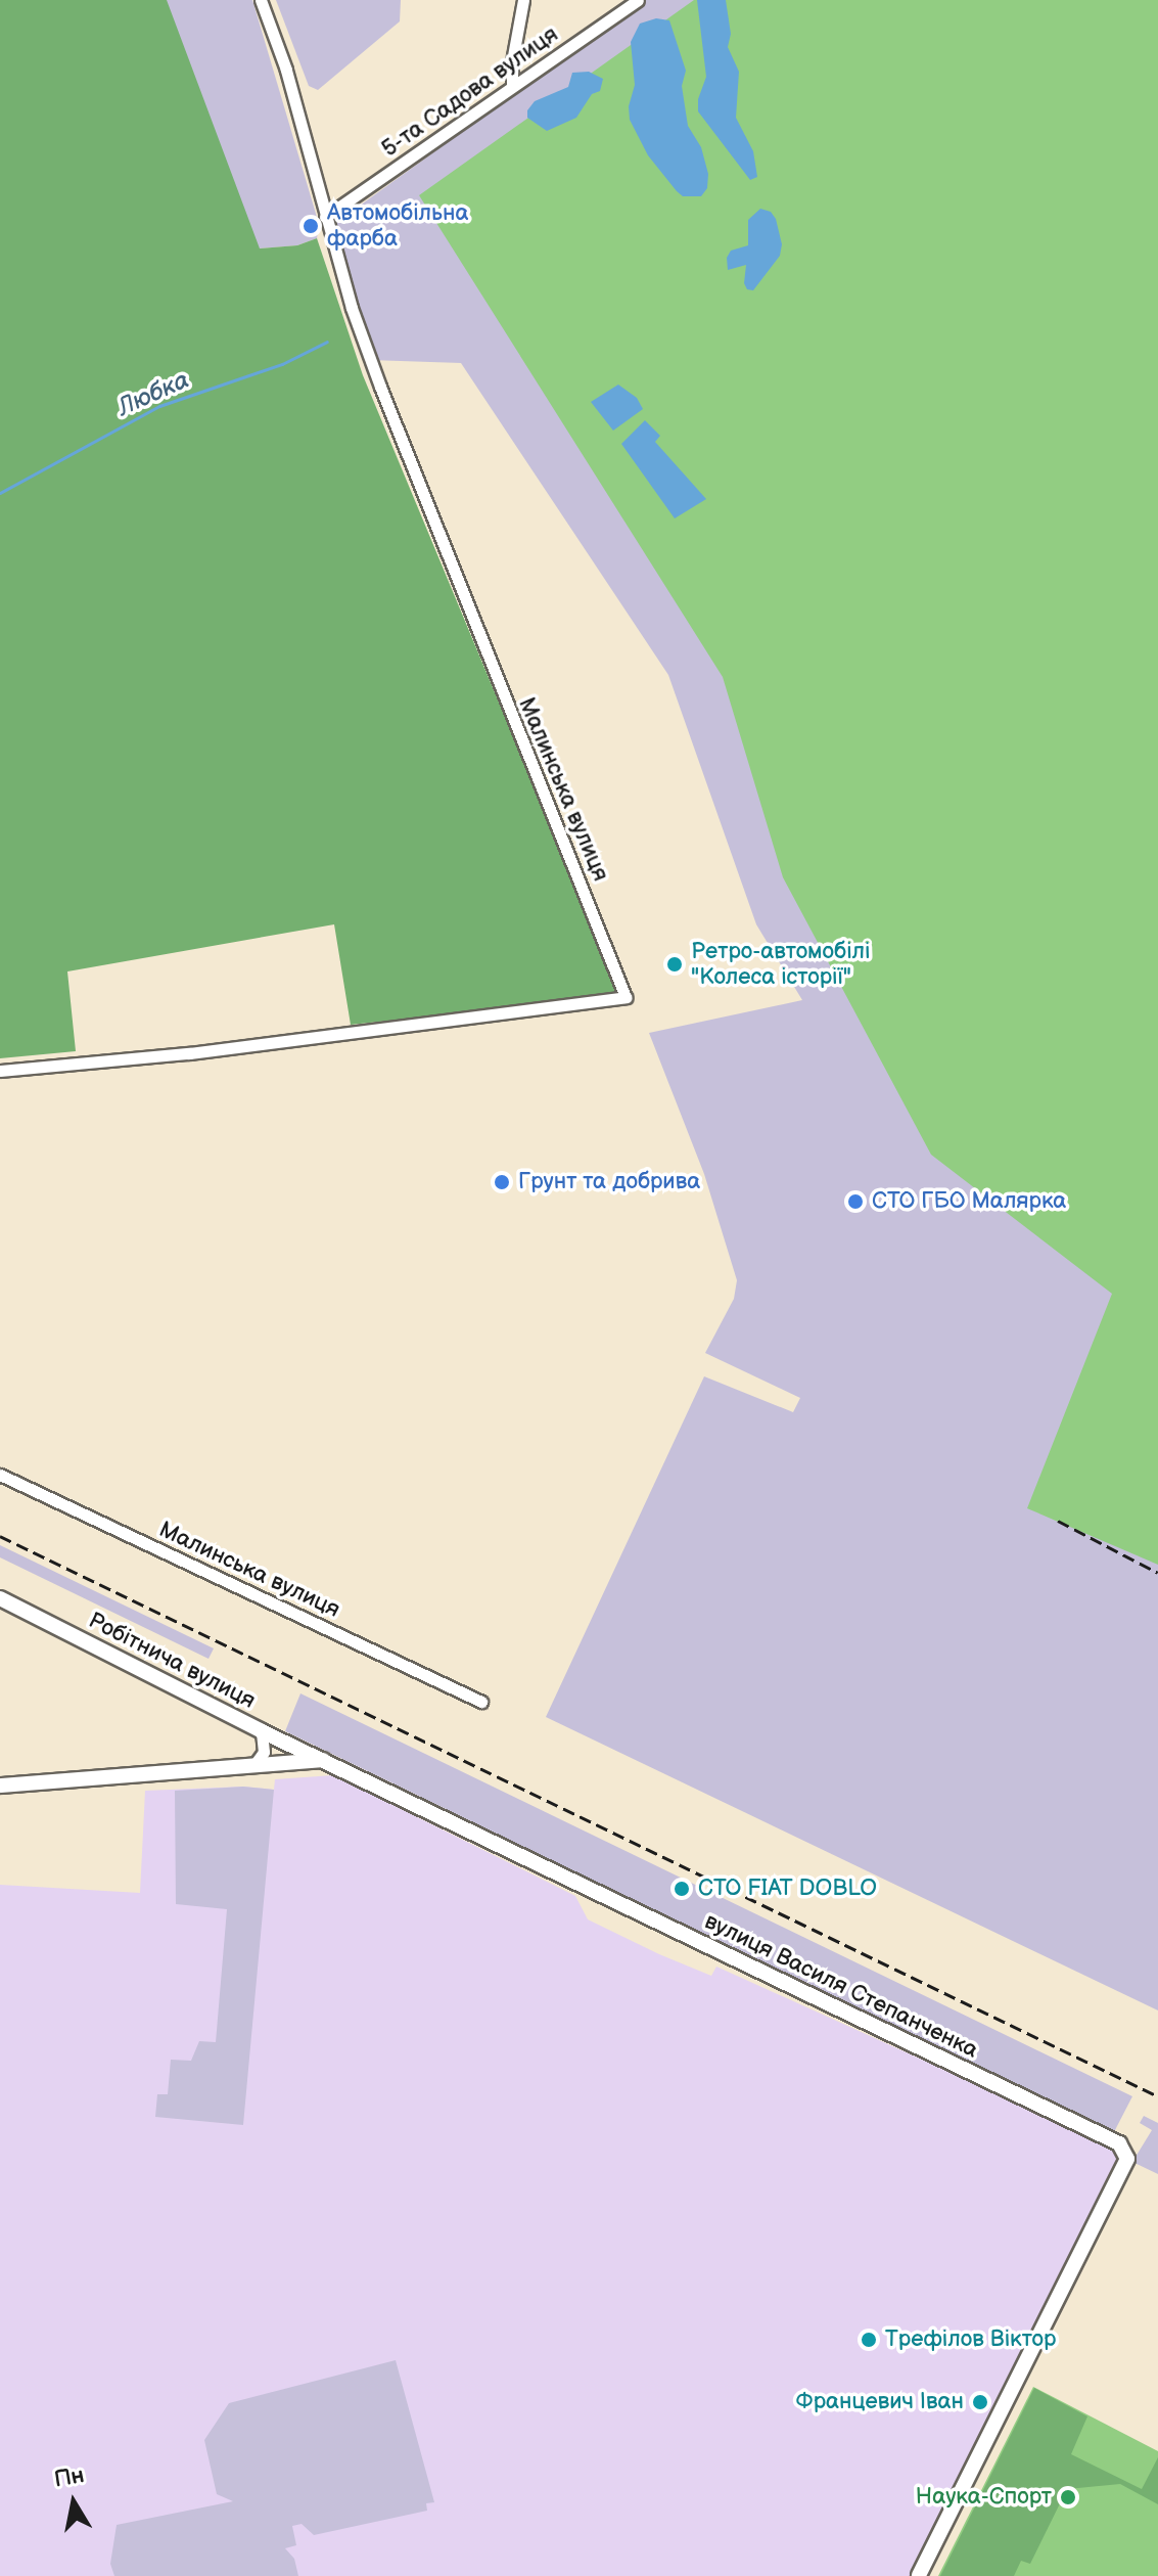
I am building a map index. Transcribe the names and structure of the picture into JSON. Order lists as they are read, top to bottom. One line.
{"streets":{"street":["5-та Садова вулиця","Малинська вулиця","Робітнича вулиця","вулиця Василя Степанченка"]},"crossings":[["5-та Садова вулиця","Малинська вулиця"],["Робітнича вулиця","вулиця Василя Степанченка"]],"water":["Любка"],"places":["Автомобільна фарба","Ретро-автомобілі \"Колеса історії\"","Грунт та добрива","СТО ГБО Малярка","СТО FIAT DOBLO","Трефілов Віктор","Францевич Іван","Наука-Спорт"],"north":"top"}
